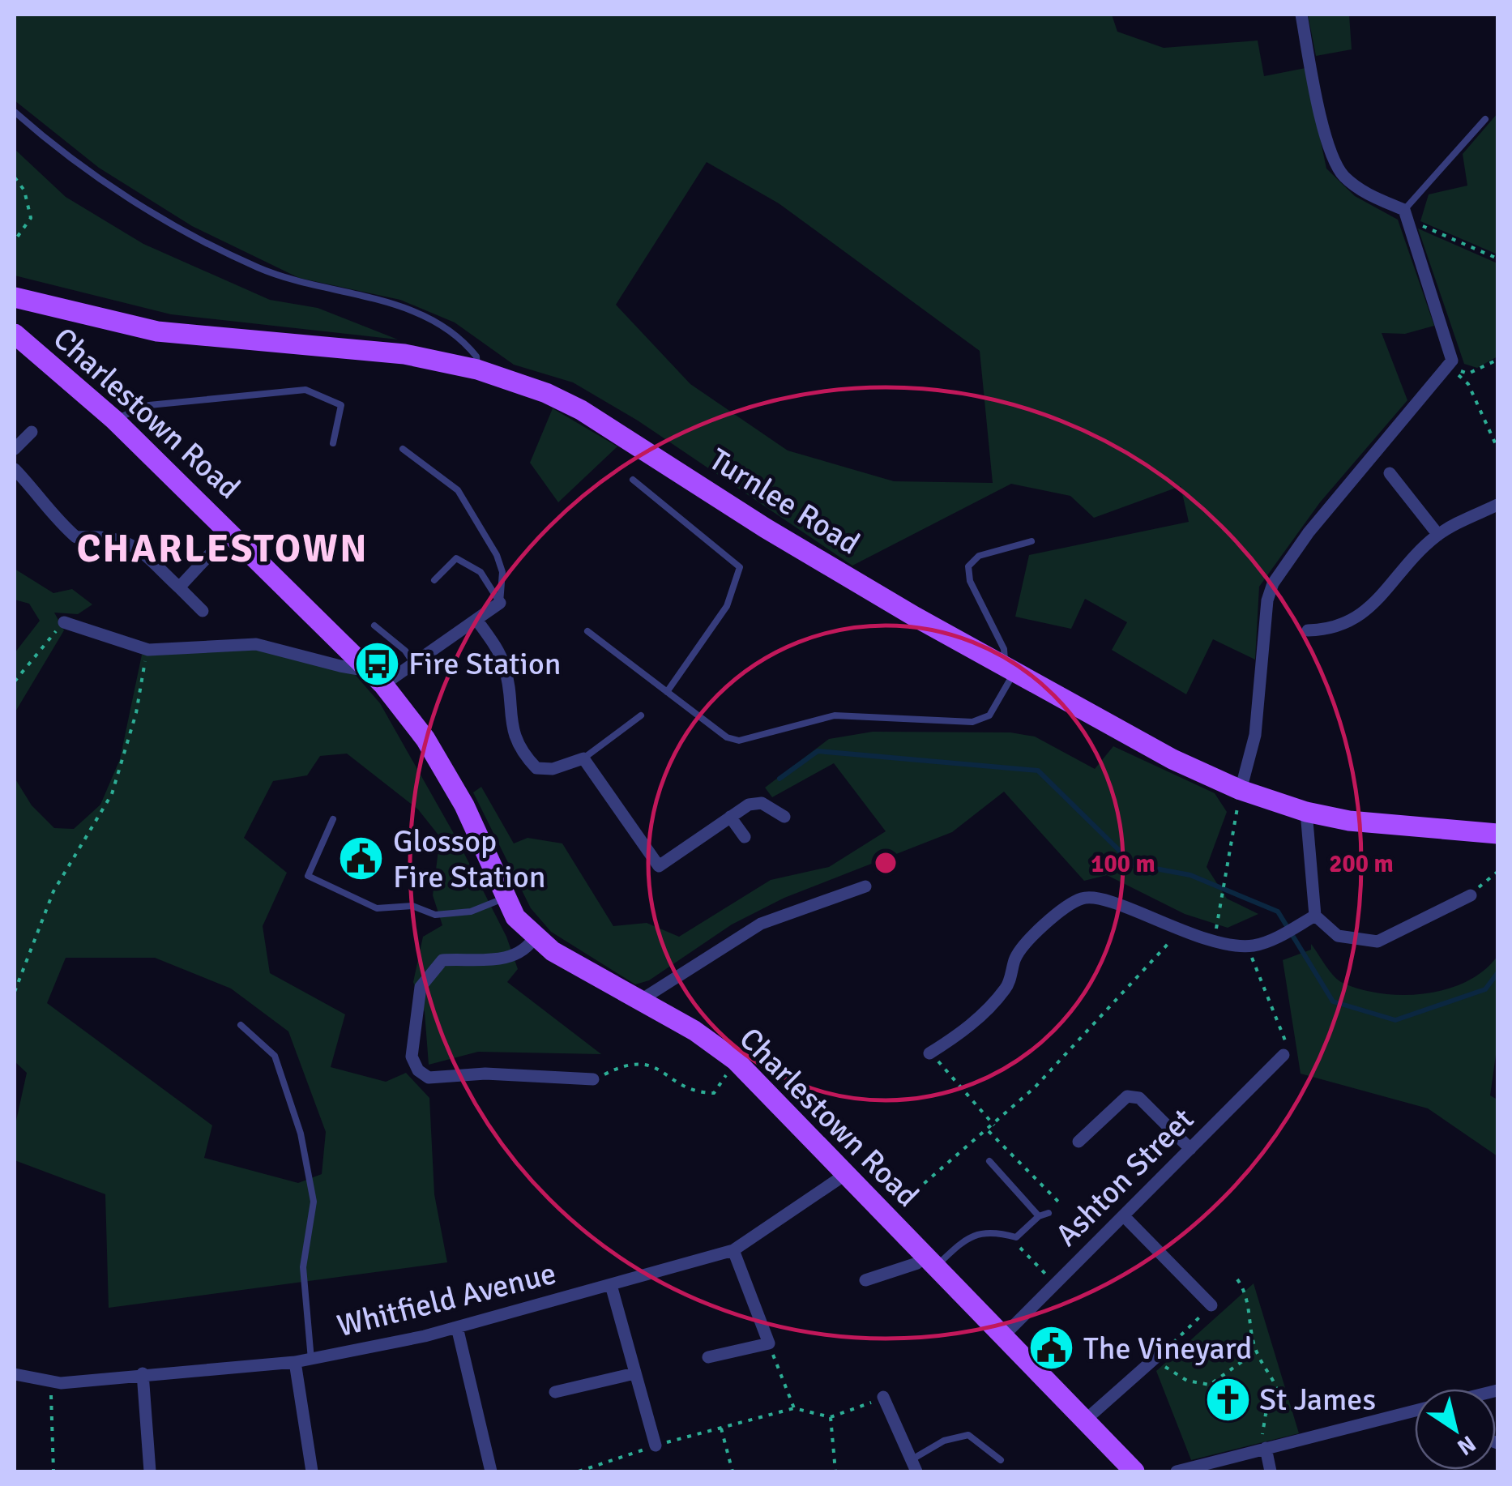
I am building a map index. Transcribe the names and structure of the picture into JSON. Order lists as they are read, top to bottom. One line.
{"streets":{"main road":["Charlestown Road","Turnlee Road"],"street":["Ashton Street","Whitfield Avenue"]},"crossings":[["Charlestown Road","Ashton Street"],["Charlestown Road","Whitfield Avenue"]],"districts":["CHARLESTOWN"],"places":{"bus stop":["Fire Station"],"public building":["Glossop Fire Station","The Vineyard"],"church":["St James"]},"north":"bottom right","rings":["100 m","200 m"]}
